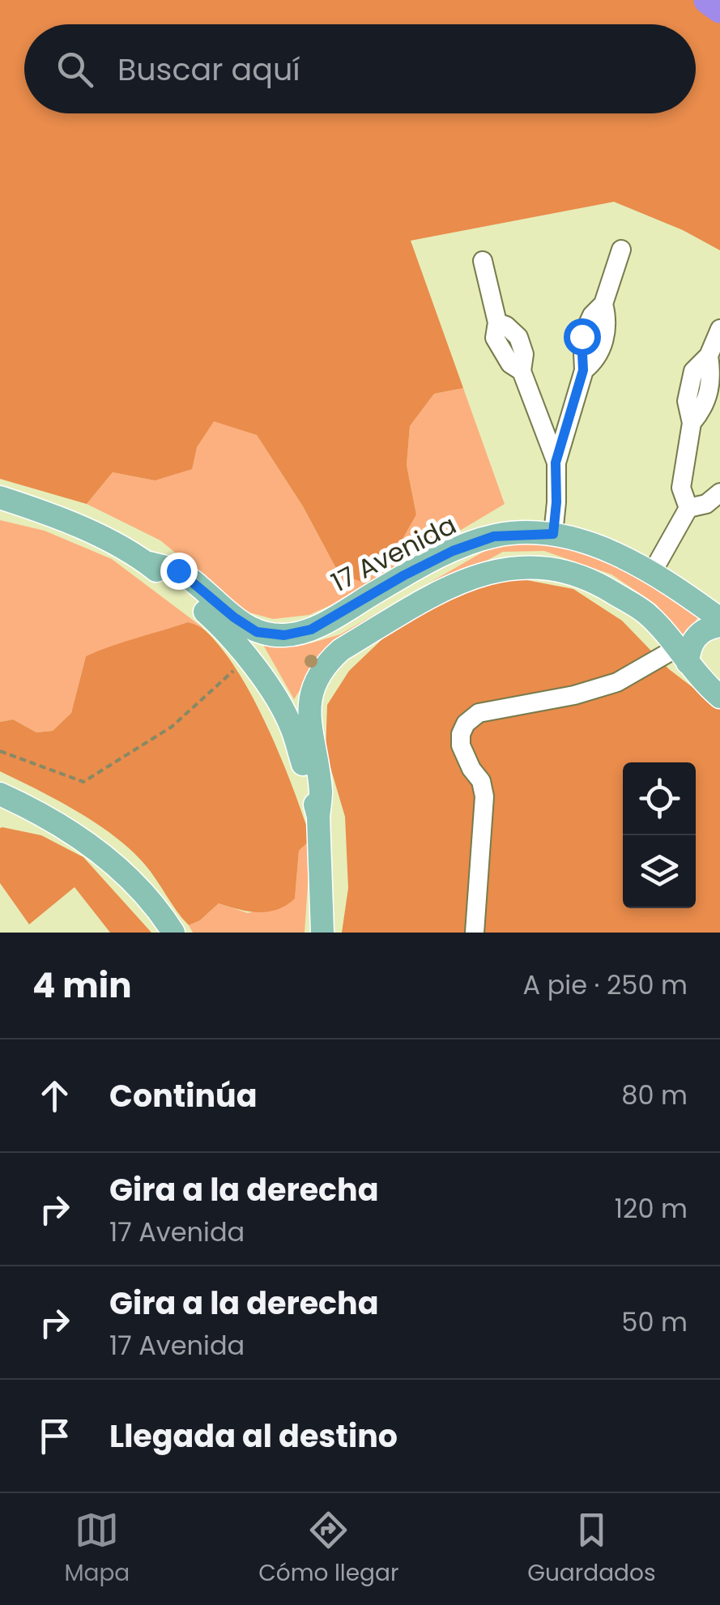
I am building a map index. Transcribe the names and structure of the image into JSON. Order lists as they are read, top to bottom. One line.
{"streets":{"main road":["17 Avenida"]},"page":{"search":"Buscar aquí","heading":["4 min","A pie · 250 m"],"list":[["Continúa","80 m"],["Gira a la derecha","17 Avenida","120 m"],["Gira a la derecha","17 Avenida","50 m"],"Llegada al destino"],"nav":["Mapa","Cómo llegar","Guardados"]}}
